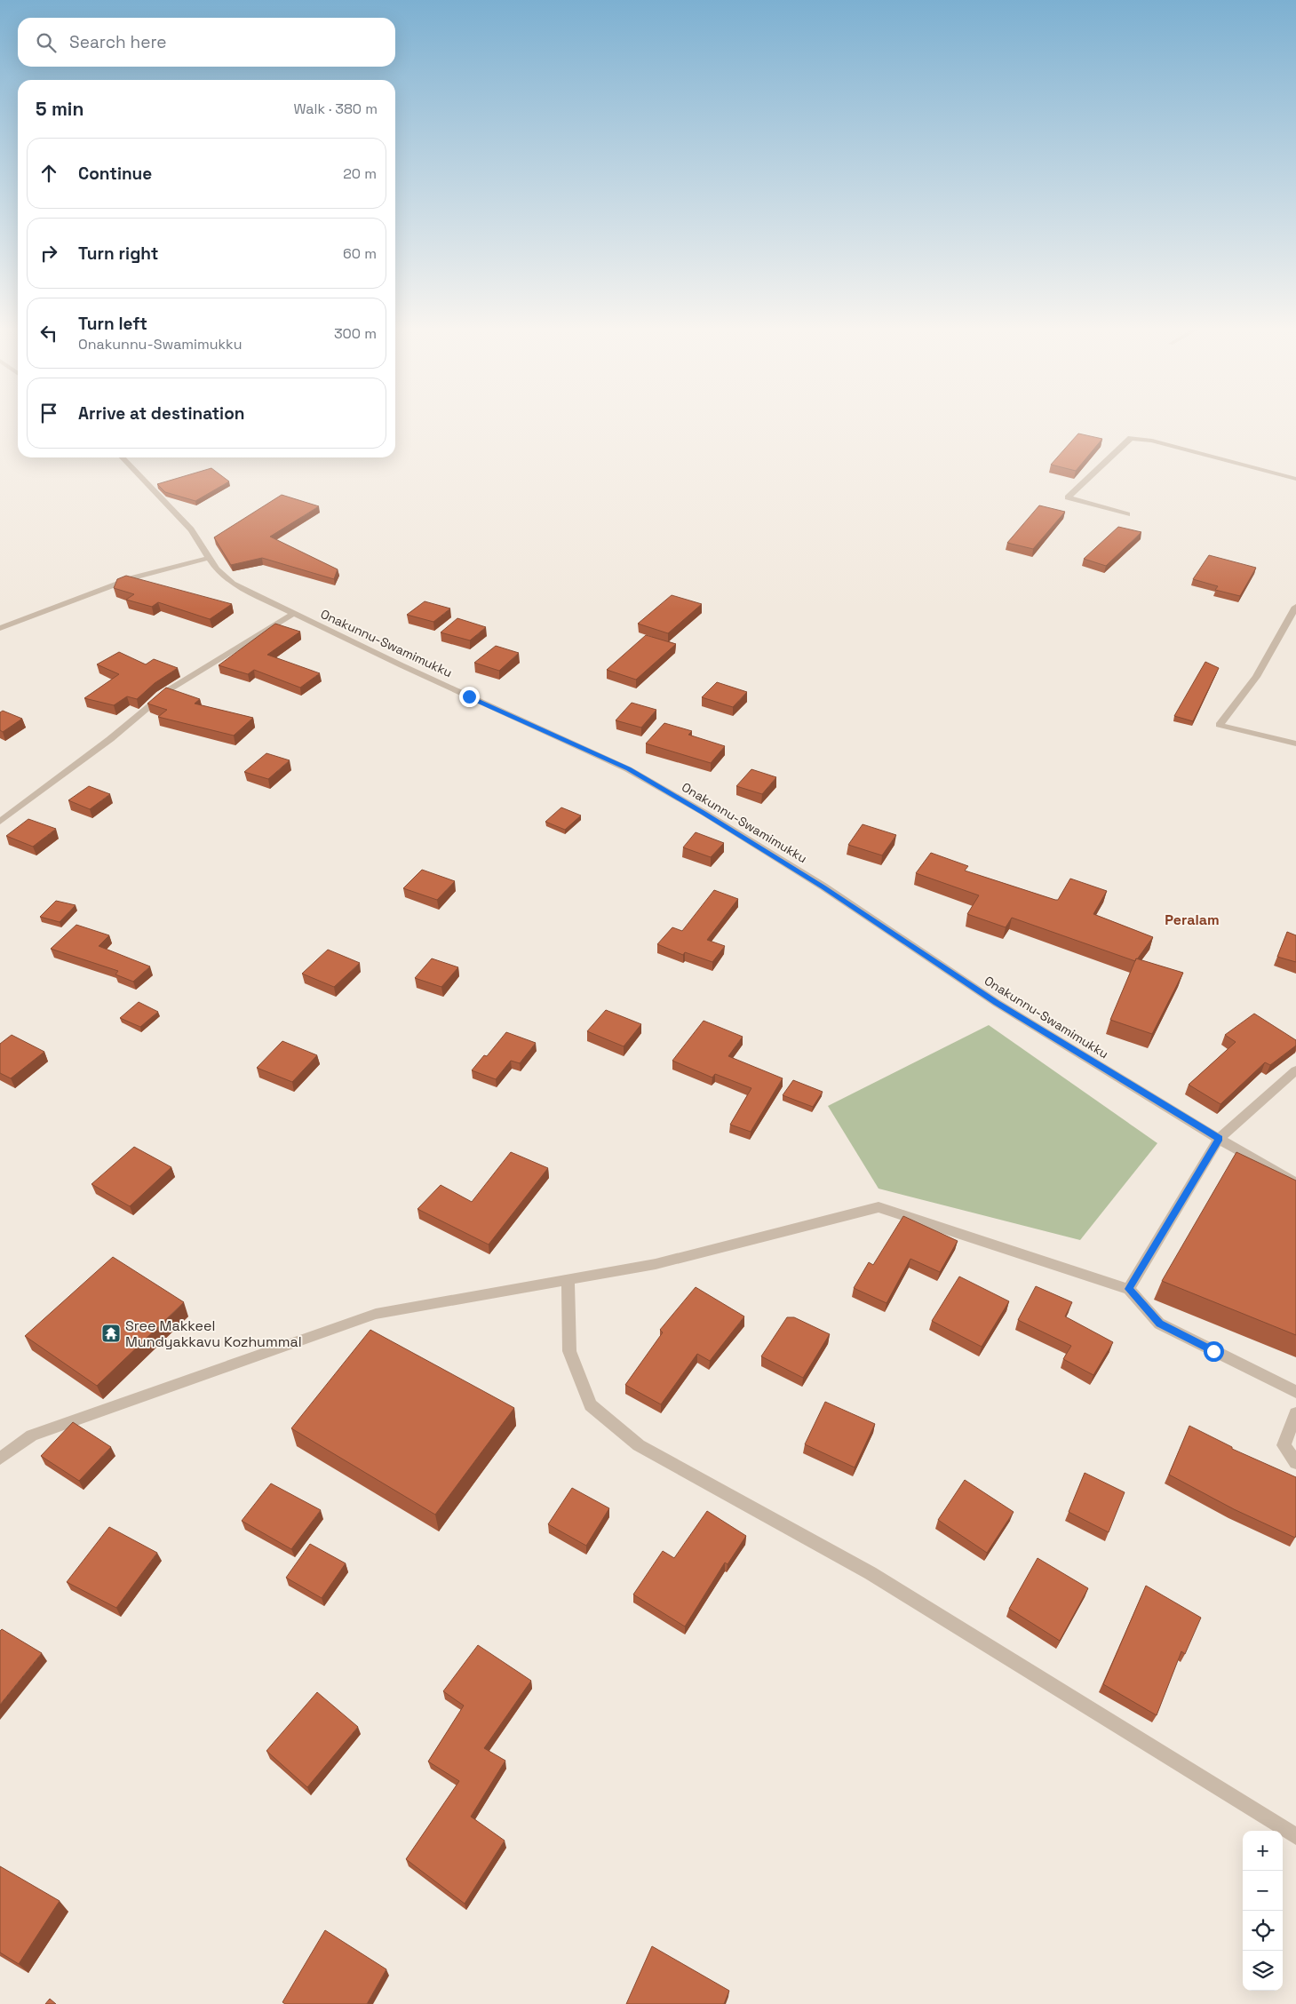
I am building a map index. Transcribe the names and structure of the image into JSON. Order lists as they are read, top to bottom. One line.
{"streets":{"street":["Onakunnu-Swamimukku"]},"districts":["Peralam"],"places":{"temple":["Sree Makkeel Mundyakkavu Kozhummal"]},"page":{"search":"Search here","heading":["5 min","Walk · 380 m"],"list":[["Continue","20 m"],["Turn right","60 m"],["Turn left","Onakunnu-Swamimukku","300 m"],"Arrive at destination"],"map_buttons":["+","−"]}}
